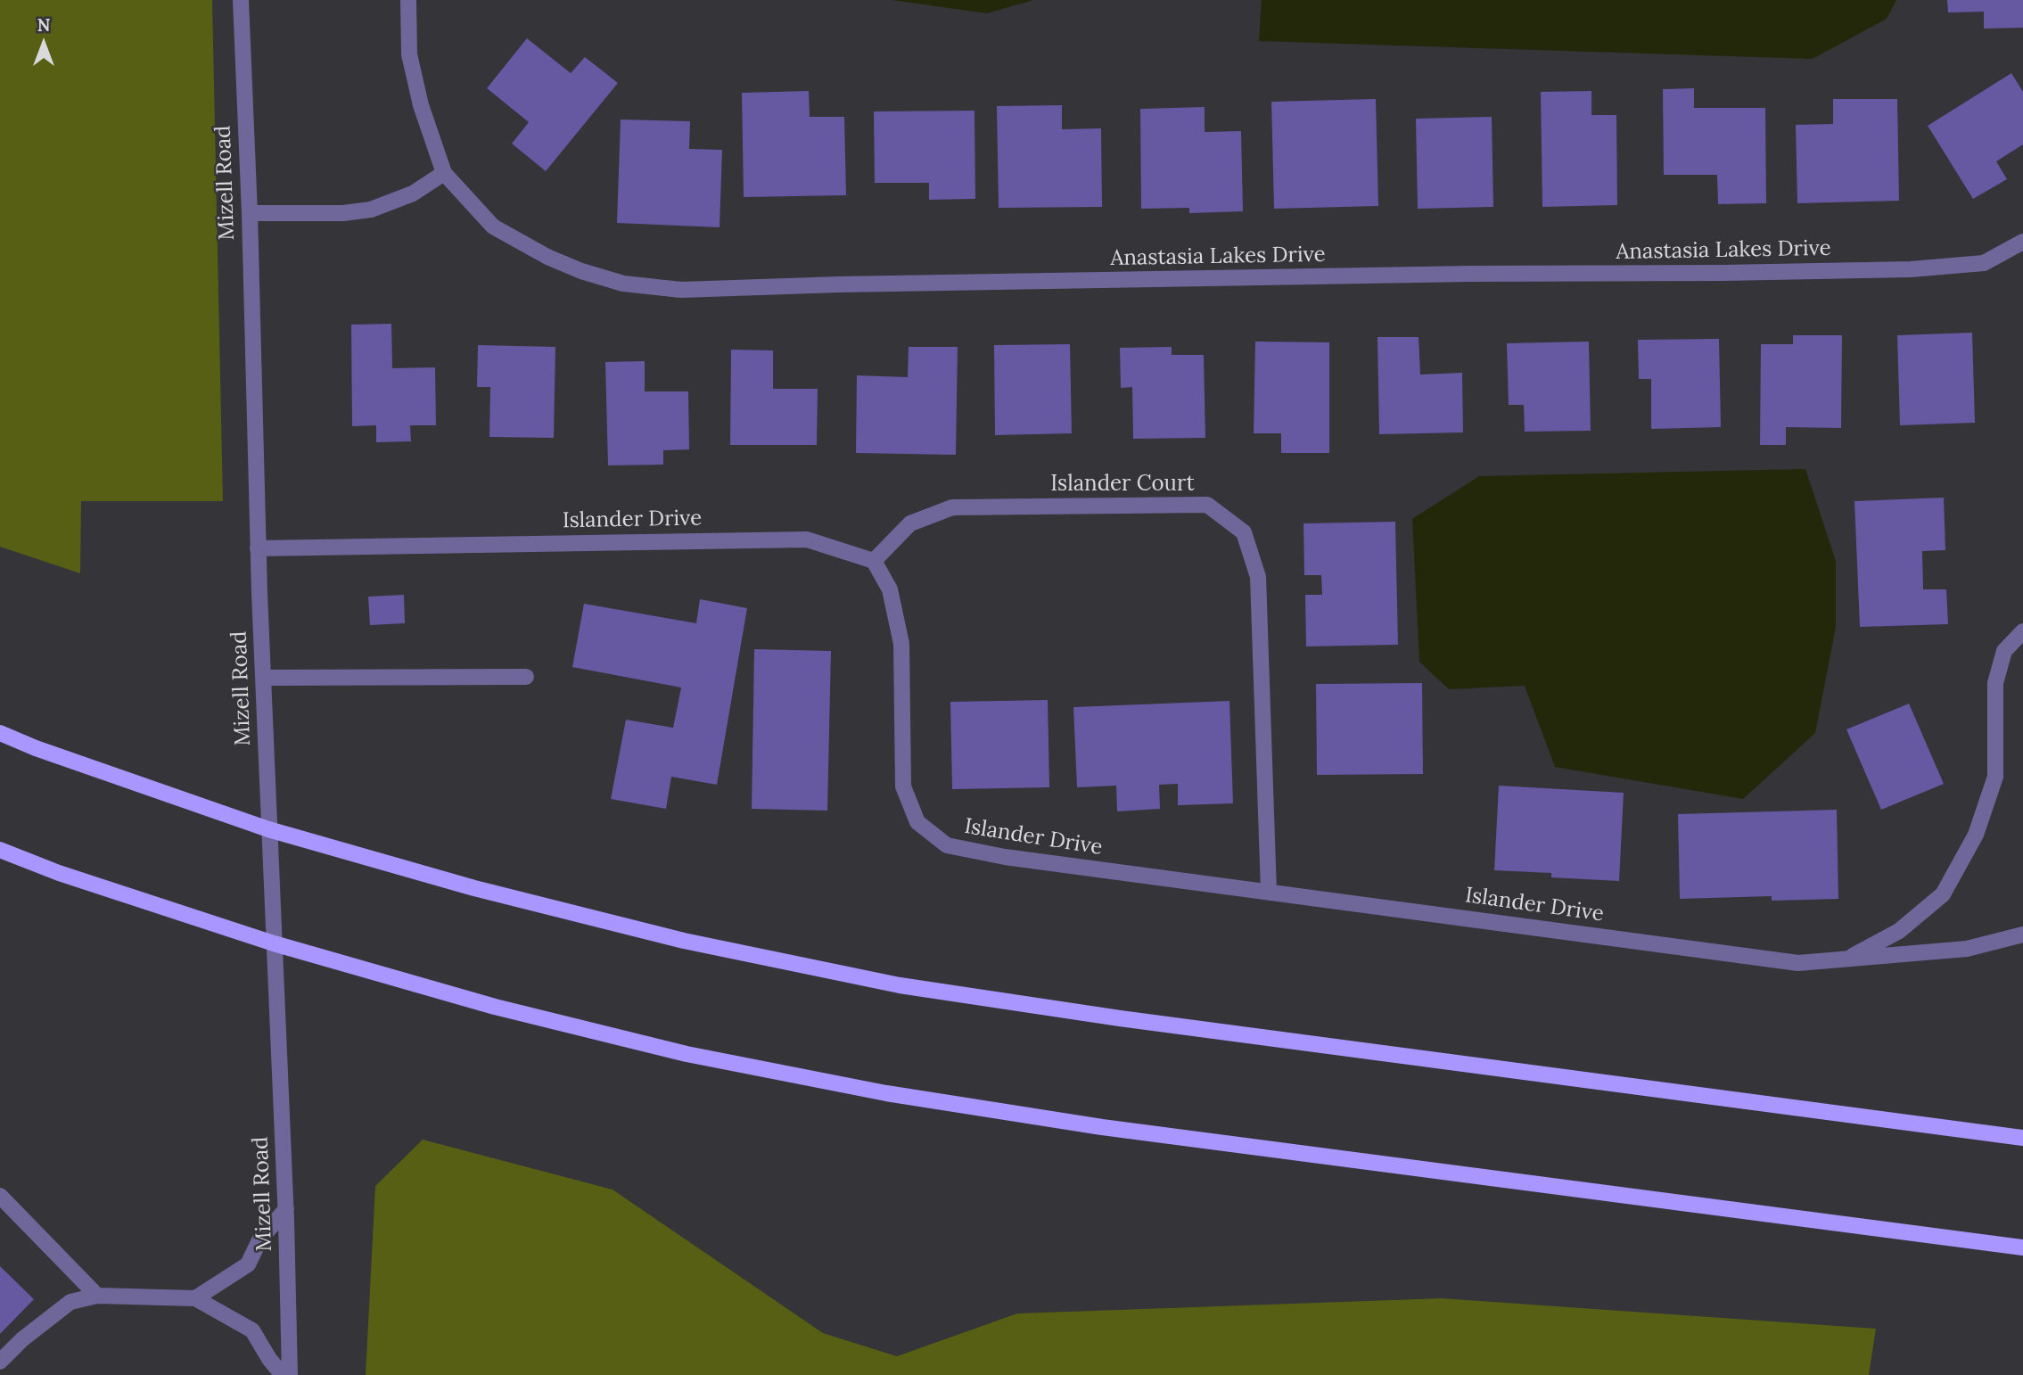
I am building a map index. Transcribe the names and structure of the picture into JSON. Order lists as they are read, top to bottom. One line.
{"streets":{"street":["Mizell Road","Anastasia Lakes Drive","Islander Court","Islander Drive"]},"crossings":[["Mizell Road","Islander Drive"],["Islander Court","Islander Drive"]],"north":"top"}
